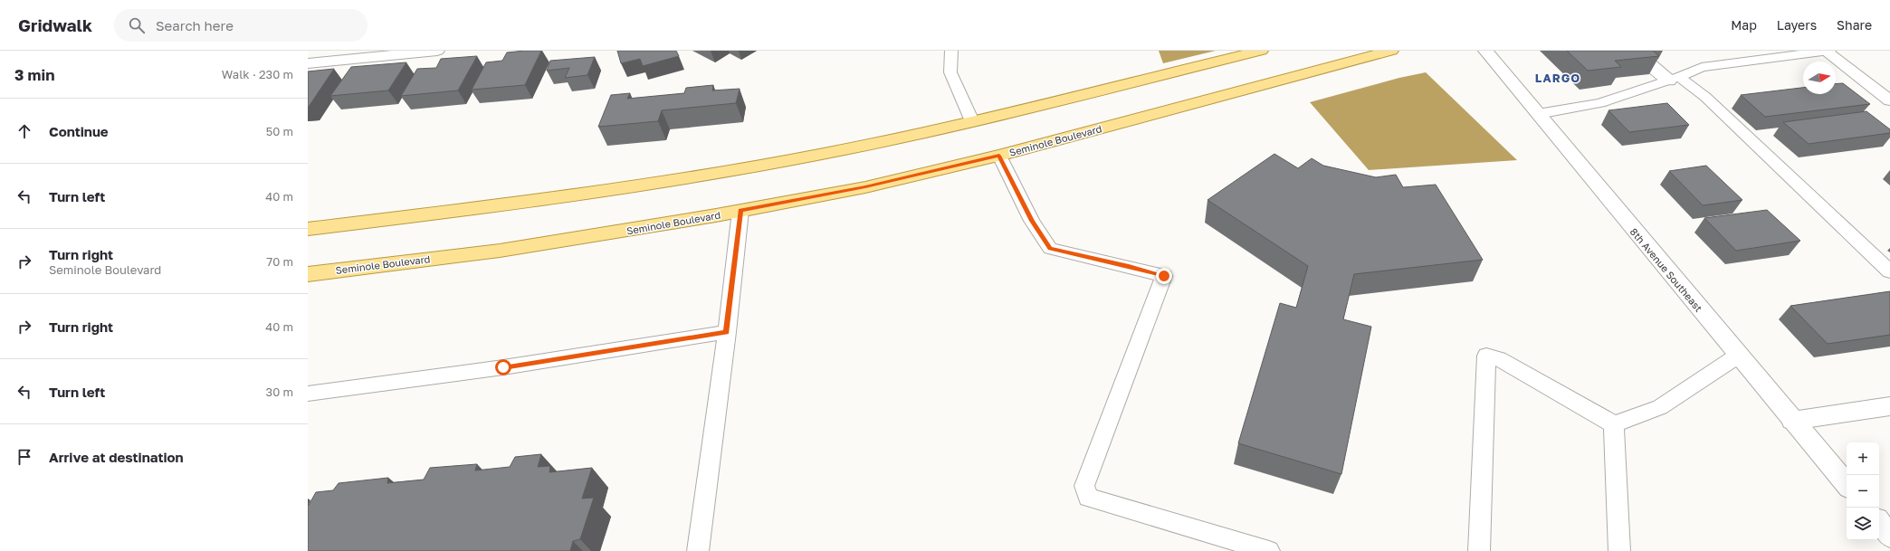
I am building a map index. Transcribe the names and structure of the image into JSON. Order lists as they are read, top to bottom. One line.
{"streets":{"main road":["Seminole Boulevard"],"street":["8th Avenue Southeast"]},"districts":["LARGO"],"north":"right","page":{"header":"Gridwalk","search":"Search here","nav":["Map","Layers","Share"],"heading":["3 min","Walk · 230 m"],"list":[["Continue","50 m"],["Turn left","40 m"],["Turn right","Seminole Boulevard","70 m"],["Turn right","40 m"],["Turn left","30 m"],"Arrive at destination"],"map_buttons":["+","−"]}}
